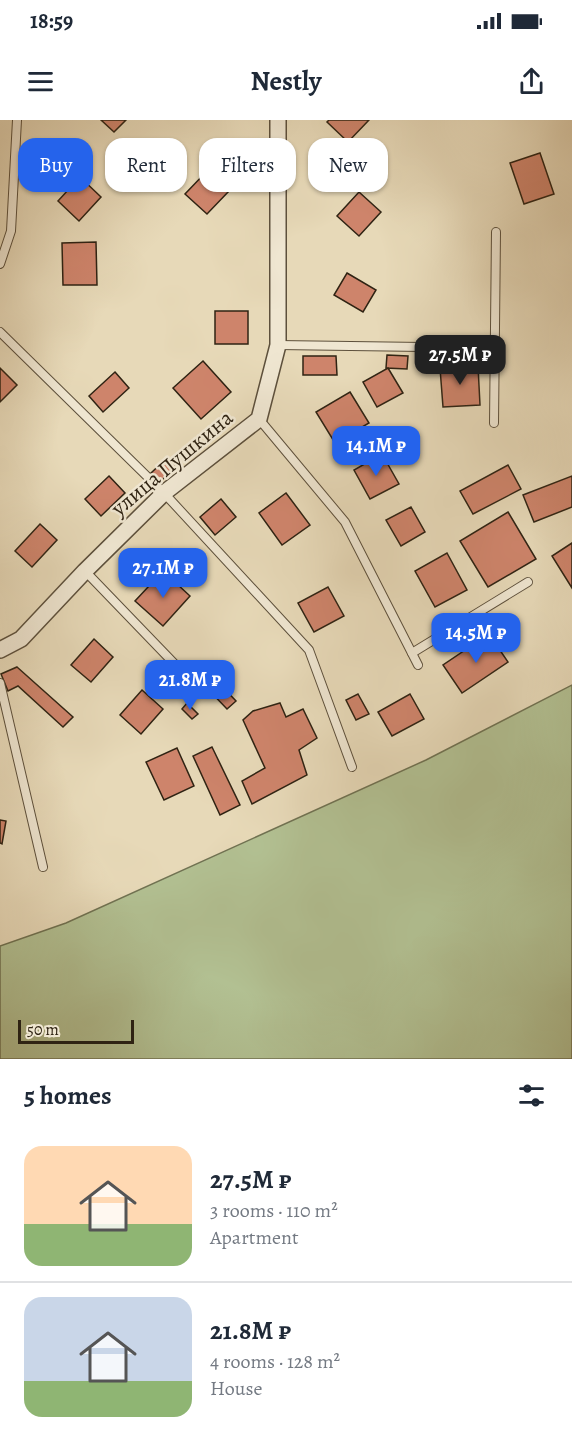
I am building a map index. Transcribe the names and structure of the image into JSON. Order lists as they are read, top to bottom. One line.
{"streets":{"street":["улица Пушкина"]},"scale_bar":"50 m","page":{"status":"18:59","header":"Nestly","chip":["Buy","Rent","Filters","New"],"price":["27.5M ₽","14.1M ₽","27.1M ₽","14.5M ₽","21.8M ₽"],"scale":"50 m","heading":"5 homes","list":[{"name":"27.5M ₽","note":"3 rooms · 110 m² · Apartment"},{"name":"21.8M ₽","note":"4 rooms · 128 m² · House"}]}}
